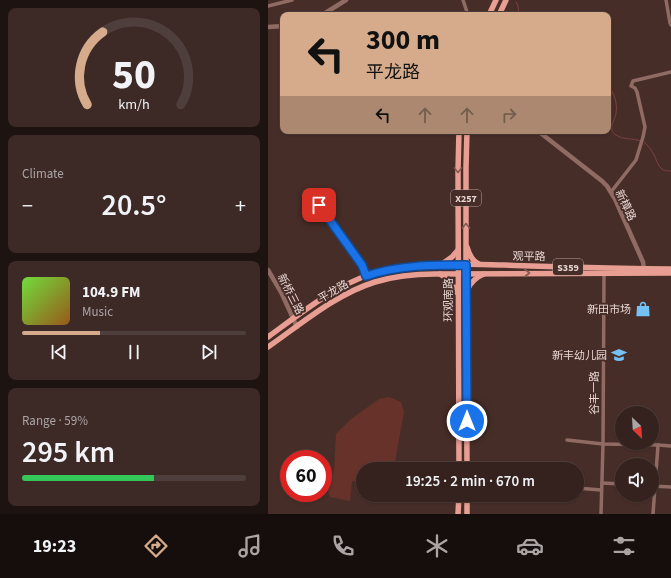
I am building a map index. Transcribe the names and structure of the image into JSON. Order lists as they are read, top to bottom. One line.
{"streets":{"main road":["X257","观平路","S359","平龙路","环观南路"],"street":["新樟路","新桥三路","谷丰一路"]},"crossings":[["新樟路","观平路"],["观平路","平龙路"],["观平路","环观南路"],["观平路","谷丰一路"],["平龙路","新桥三路"],["平龙路","环观南路"]],"places":{"shop":["新田市场"],"school or university":["新丰幼儿园"]},"north":"bottom right","page":{"turn":["300 m","平龙路"],"tile":["Climate",["Range · 59%","295 km"]],"heat":["−","20.5°","+"],"song":["104.9 FM","Music"],"limit":"60","trip":"19:25 · 2 min · 670 m","tabs":"19:23","gauge":["50","km/h"]}}
